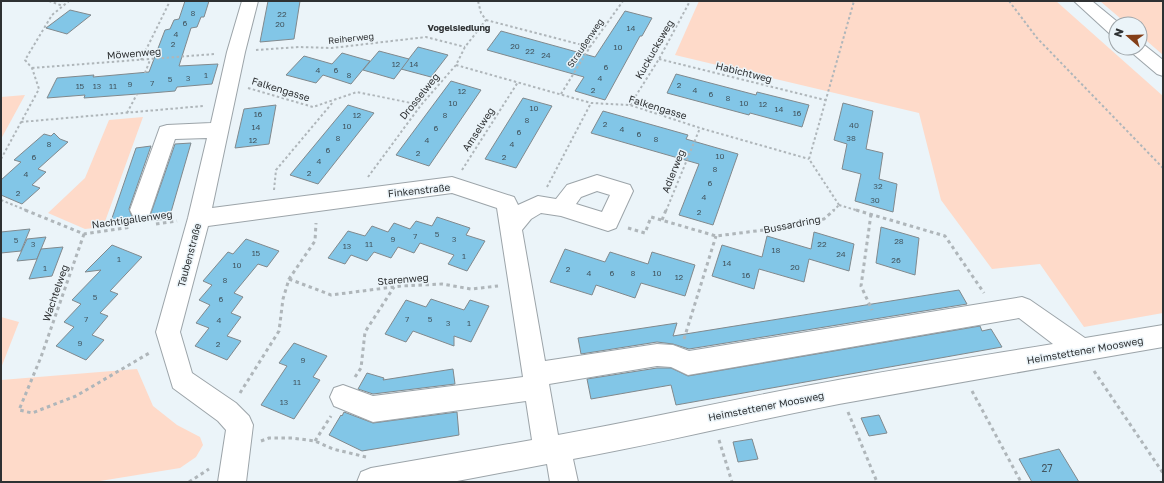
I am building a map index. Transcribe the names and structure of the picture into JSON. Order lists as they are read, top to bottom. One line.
{"streets":{"street":["Finkenstraße","Taubenstraße","Heimstettener Moosweg"],"path":["Reiherweg","Straußenweg","Kuckucksweg","Möwenweg","Habichtweg","Falkengasse","Drosselweg","Amselweg","Adlerweg","Nachtigallenweg","Bussardring","Starenweg","Wachtelweg"]},"crossings":[["Reiherweg","Möwenweg"],["Reiherweg","Drosselweg"],["Reiherweg","Taubenstraße"],["Straußenweg","Falkengasse"],["Kuckucksweg","Habichtweg"],["Kuckucksweg","Falkengasse"],["Möwenweg","Taubenstraße"],["Falkengasse","Drosselweg"],["Falkengasse","Amselweg"],["Falkengasse","Adlerweg"],["Falkengasse","Taubenstraße"],["Drosselweg","Finkenstraße"],["Amselweg","Finkenstraße"],["Adlerweg","Bussardring"],["Finkenstraße","Nachtigallenweg"],["Finkenstraße","Taubenstraße"],["Finkenstraße","Starenweg"],["Finkenstraße","Heimstettener Moosweg"],["Nachtigallenweg","Taubenstraße"],["Nachtigallenweg","Wachtelweg"],["Taubenstraße","Wachtelweg"]],"districts":["Vogelsiedlung"],"house_numbers":["8","22","6","20","14","4","2","20","10","22","24","12","14","6","4","6","1","8","3","4","5","7","9","2","15","13","11","2","4","12","6","8","10","10","12","10","14","16","16","12","8","8","2","40","10","14","6","4","6","6","8","38","8","12","4","8","4","6","2","10","6","2","4","8","2","4","6","32","2","4","30","2","5","7","9","3","5","28","3","11","22","13","18","15","24","1","1","26","14","10","20","1","2","4","6","8","10","16","12","8","5","6","7","7","5","4","3","1","9","2","9","11","13","27"],"north":"left"}
